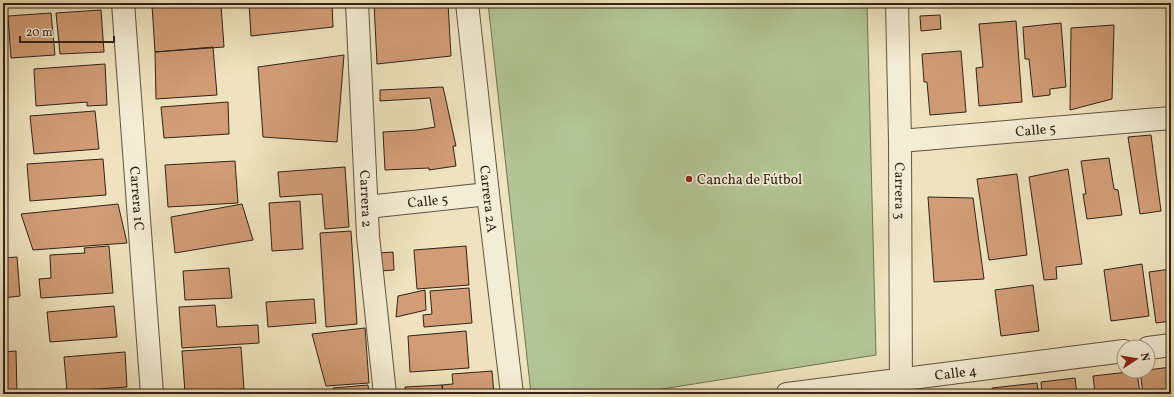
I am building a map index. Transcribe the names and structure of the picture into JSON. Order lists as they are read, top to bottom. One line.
{"streets":{"street":["Calle 5","Carrera 3","Carrera 1C","Carrera 2","Carrera 2A","Calle 4"]},"crossings":[["Calle 5","Carrera 3"],["Calle 5","Carrera 2"],["Calle 5","Carrera 2A"],["Carrera 3","Calle 4"]],"places":["Cancha de Fútbol"],"scale_bar":"20 m","north":"right"}
